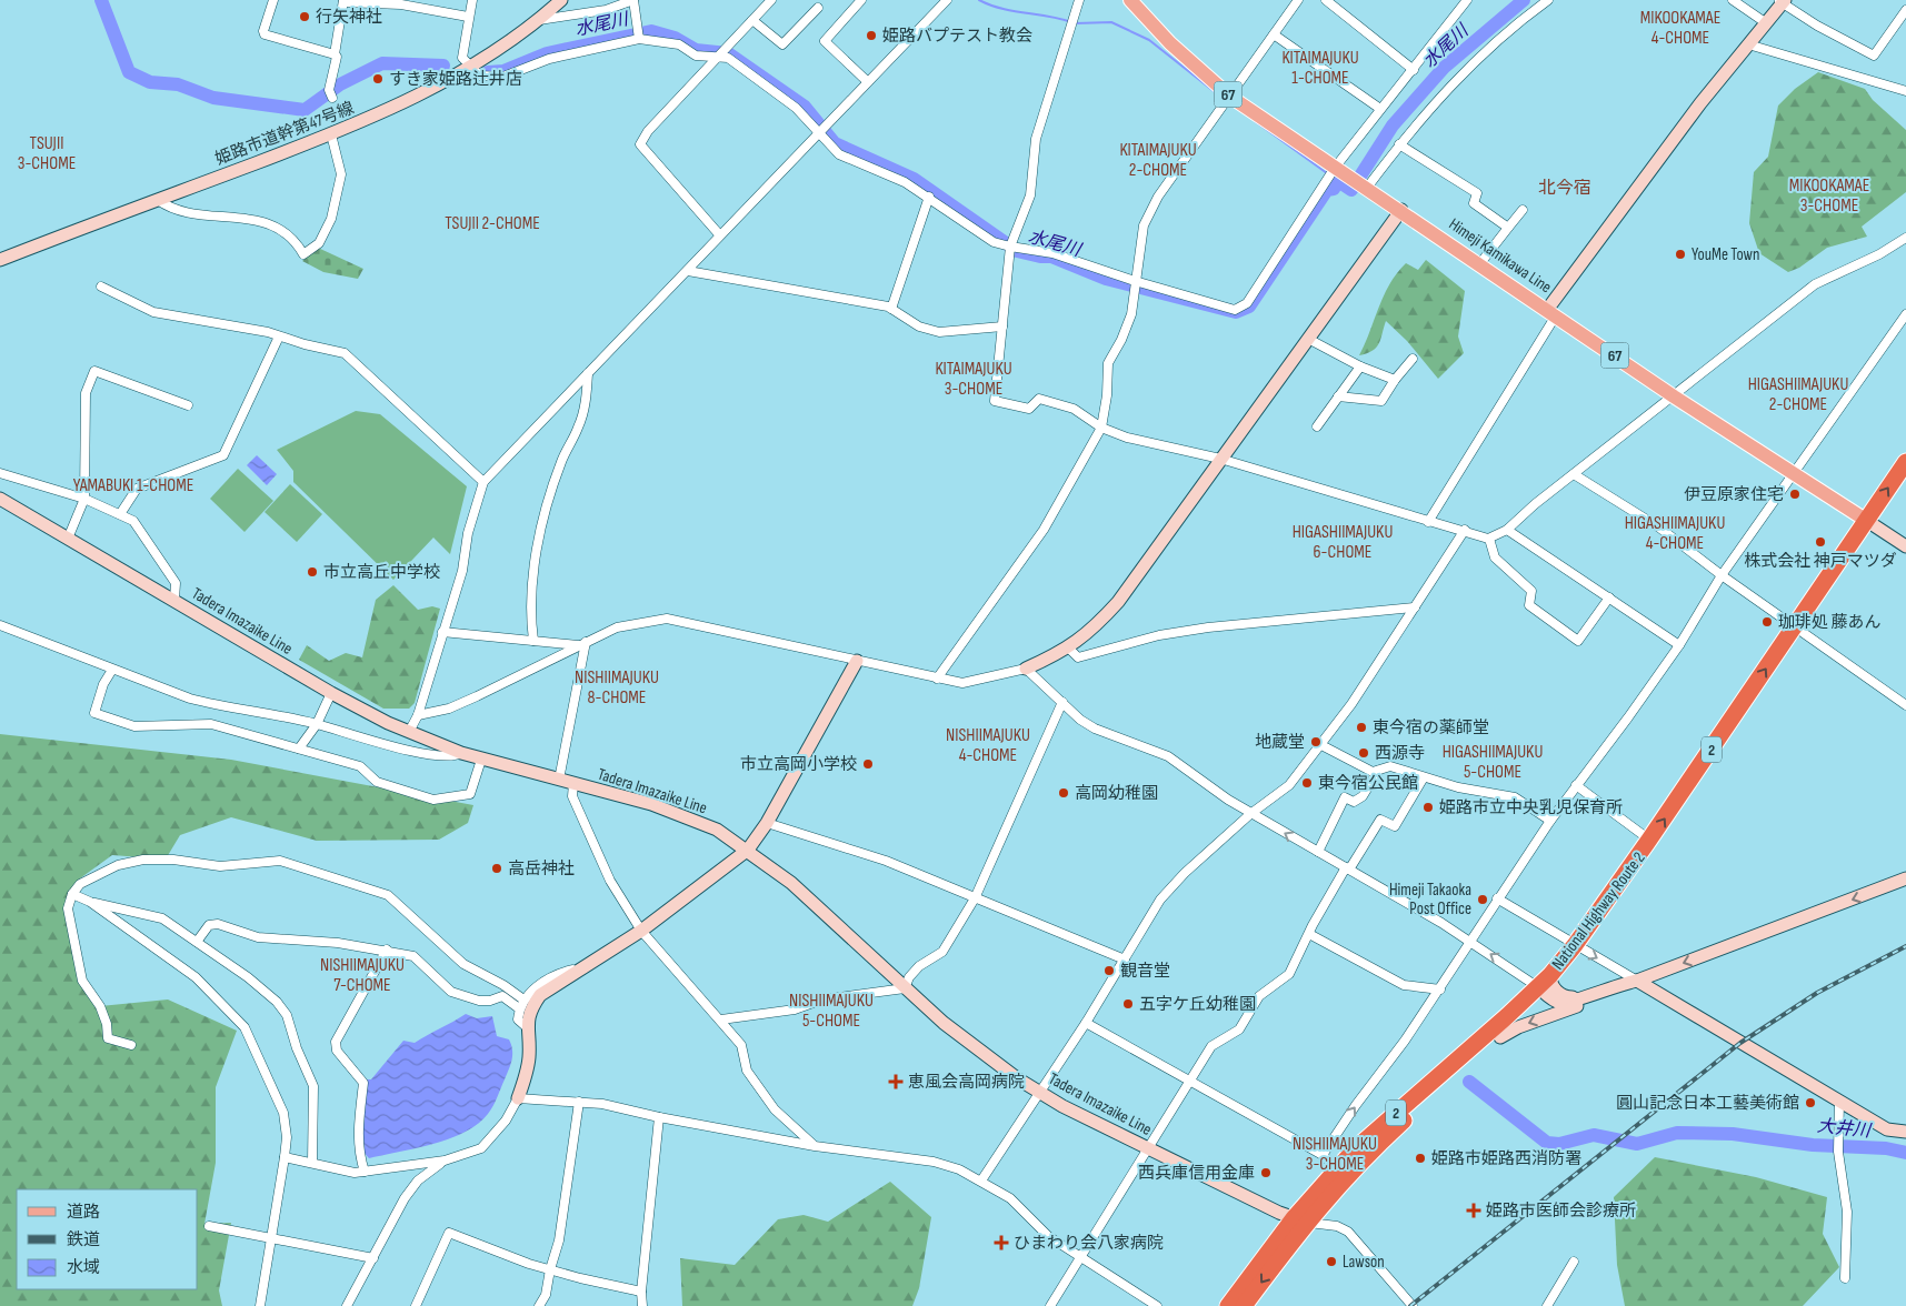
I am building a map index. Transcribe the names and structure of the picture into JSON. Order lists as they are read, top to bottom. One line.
{"streets":{"highway":["2","National Highway Route 2"],"main road":["67","Himeji Kamikawa Line"],"street":["姫路市道幹第47号線","Tadera Imazaike Line"]},"crossings":[["Himeji Kamikawa Line","National Highway Route 2"],["Tadera Imazaike Line","National Highway Route 2"]],"districts":["MIKOOKAMAE 4-CHOME","KITAIMAJUKU 1-CHOME","TSUJII 3-CHOME","KITAIMAJUKU 2-CHOME","MIKOOKAMAE 3-CHOME","北今宿","TSUJII 2-CHOME","KITAIMAJUKU 3-CHOME","HIGASHIIMAJUKU 2-CHOME","YAMABUKI 1-CHOME","HIGASHIIMAJUKU 4-CHOME","HIGASHIIMAJUKU 6-CHOME","NISHIIMAJUKU 8-CHOME","NISHIIMAJUKU 4-CHOME","HIGASHIIMAJUKU 5-CHOME","NISHIIMAJUKU 7-CHOME","NISHIIMAJUKU 5-CHOME","NISHIIMAJUKU 3-CHOME"],"water":["水尾川","大井川"],"places":{"other":["行矢神社","姫路バプテスト教会","すき家姫路辻井店","YouMe Town","伊豆原家住宅","株式会社 神戸マツダ","市立高丘中学校","珈琲処 藤あん","東今宿の薬師堂","地蔵堂","西源寺","市立高岡小学校","東今宿公民館","高岡幼稚園","姫路市立中央乳児保育所","高岳神社","Himeji Takaoka Post Office","観音堂","五字ケ丘幼稚園","圓山記念日本工藝美術館","姫路市姫路西消防署","西兵庫信用金庫","Lawson"],"health":["恵風会高岡病院","姫路市医師会診療所","ひまわり会八家病院"]},"legend":["道路","鉄道","水域"]}
